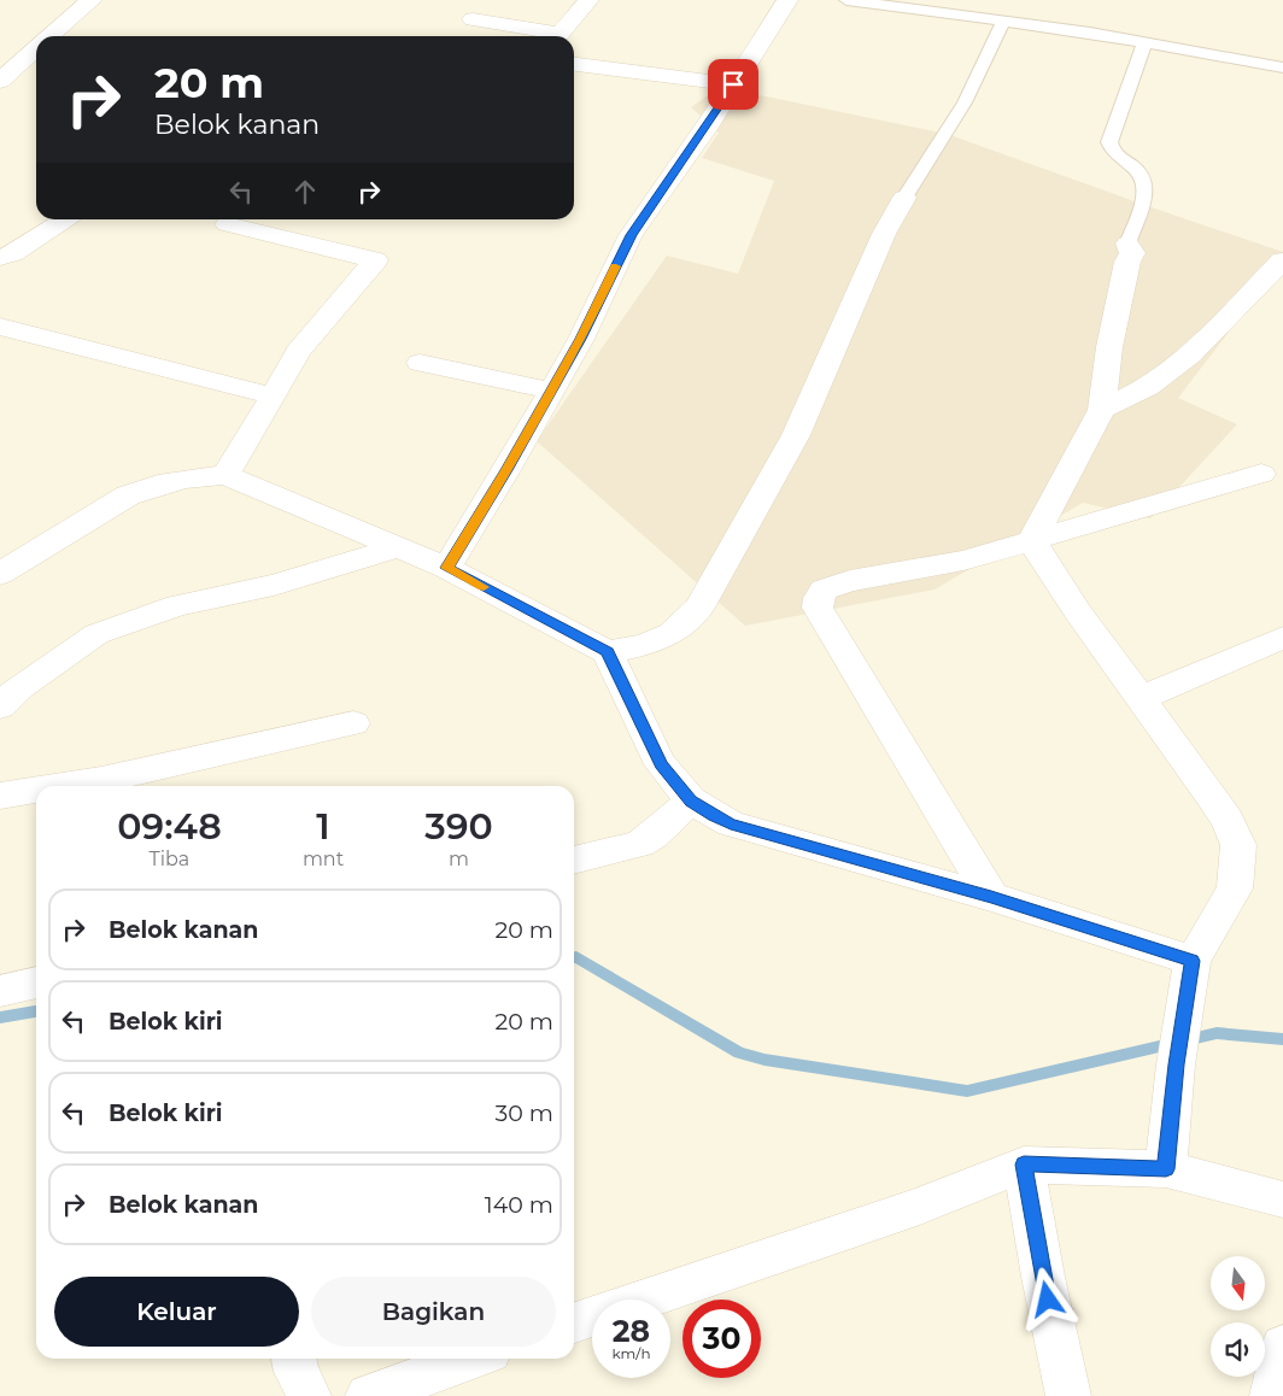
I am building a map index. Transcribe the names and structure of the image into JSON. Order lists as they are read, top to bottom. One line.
{"north":"bottom","page":{"turn":["20 m","Belok kanan"],"eta":["09:48","Tiba","1","mnt","390","m"],"list":[{"name":"Belok kanan","value":"20 m"},{"name":"Belok kiri","value":"20 m"},{"name":"Belok kiri","value":"30 m"},{"name":"Belok kanan","value":"140 m"}],"buttons":["Keluar","Bagikan"],"speed":"28 km/h","limit":"30"}}
